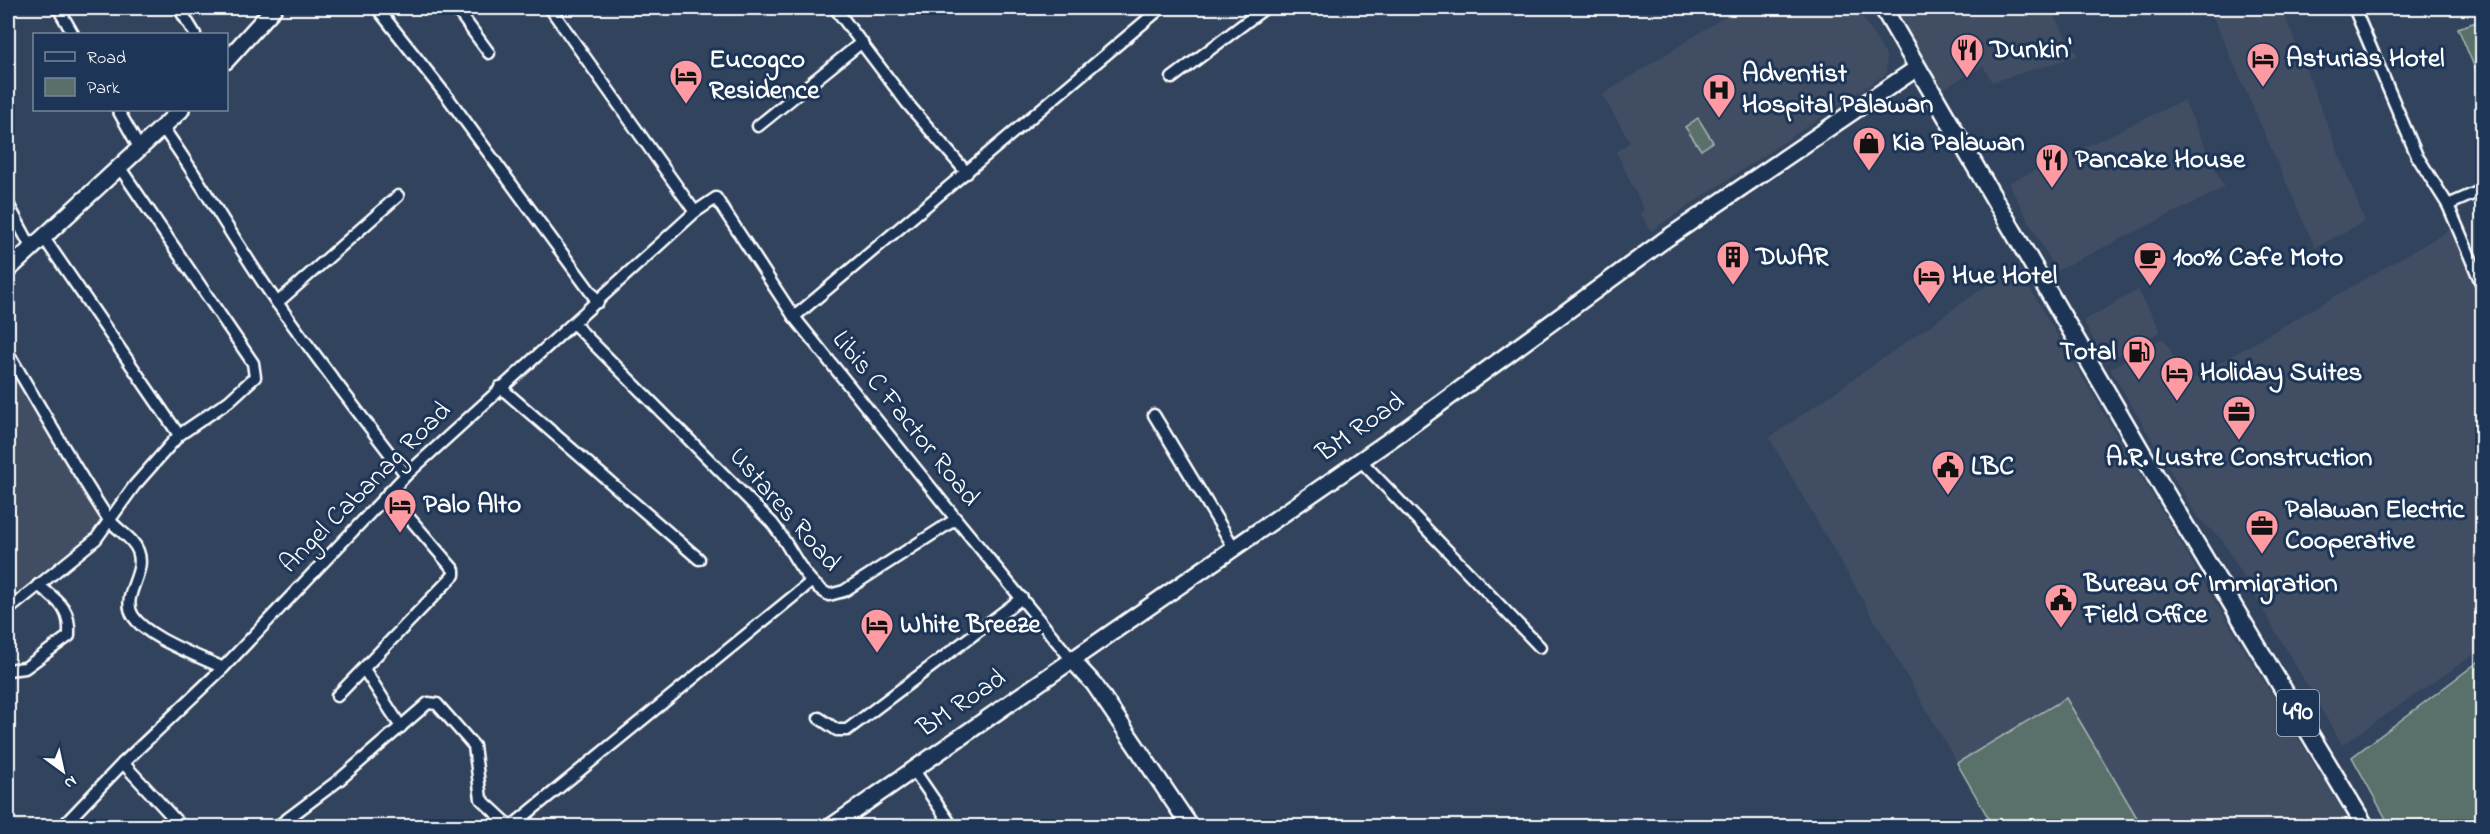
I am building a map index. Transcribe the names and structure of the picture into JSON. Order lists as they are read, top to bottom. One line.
{"streets":{"main road":["490"],"street":["Libis C Factor Road","BM Road","Angel Cabanag Road","Ustares Road"]},"crossings":[["Libis C Factor Road","BM Road"],["Libis C Factor Road","Angel Cabanag Road"],["Libis C Factor Road","Ustares Road"],["BM Road","490"],["Angel Cabanag Road","Ustares Road"]],"places":{"restaurant":["Dunkin'","Pancake House"],"hotel":["Asturias Hotel","Eucogco Residence","Hue Hotel","Holiday Suites","Palo Alto","White Breeze"],"hospital":["Adventist Hospital Palawan"],"shop":["Kia Palawan"],"building":["DWAR"],"cafe":["100% Cafe Moto"],"fuel station":["Total"],"office":["A.R. Lustre Construction","Palawan Electric Cooperative"],"public building":["LBC","Bureau of Immigration Field Office"]},"legend":["Road","Park"],"north":"bottom right"}
